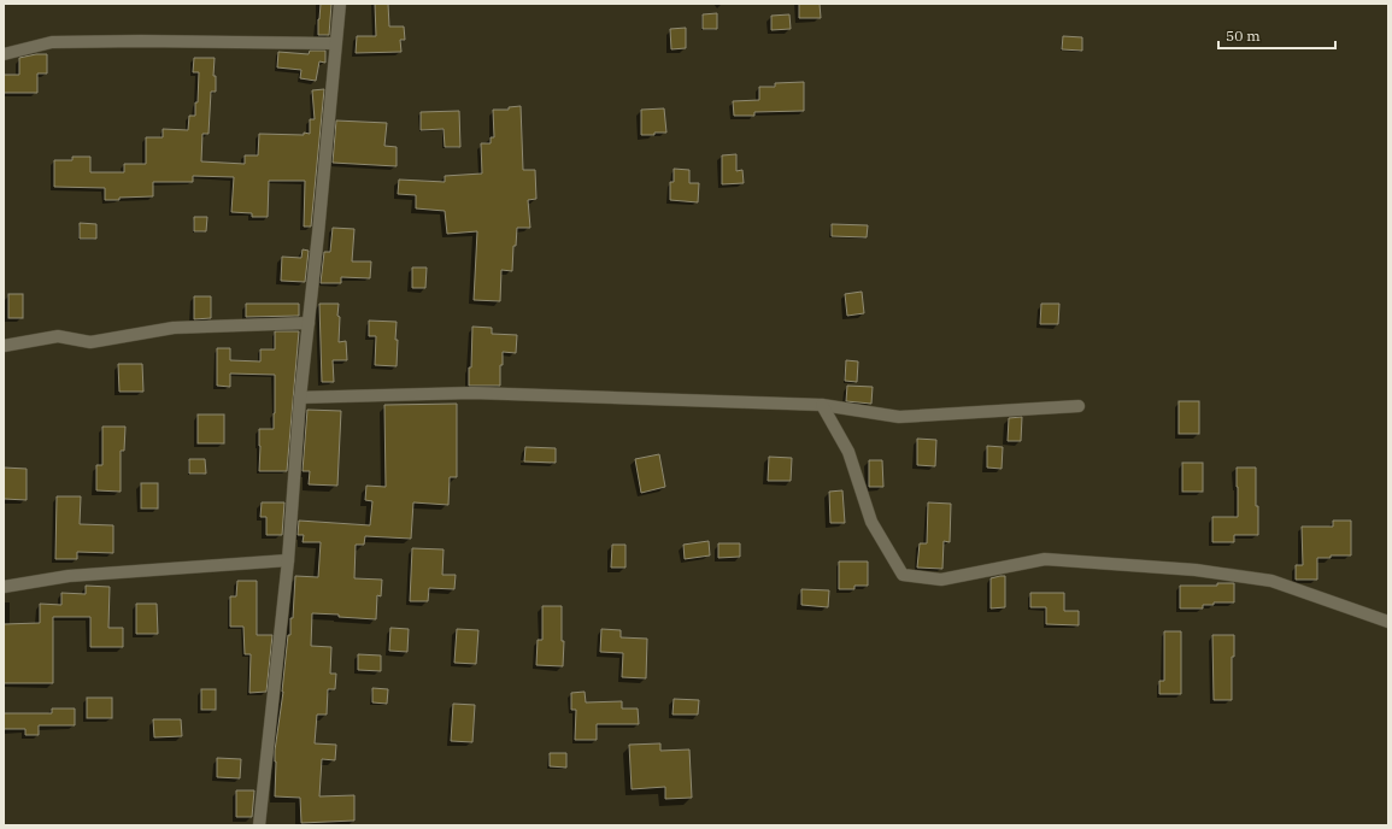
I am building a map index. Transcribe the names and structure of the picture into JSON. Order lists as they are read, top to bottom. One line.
{"scale_bar":"50 m"}
